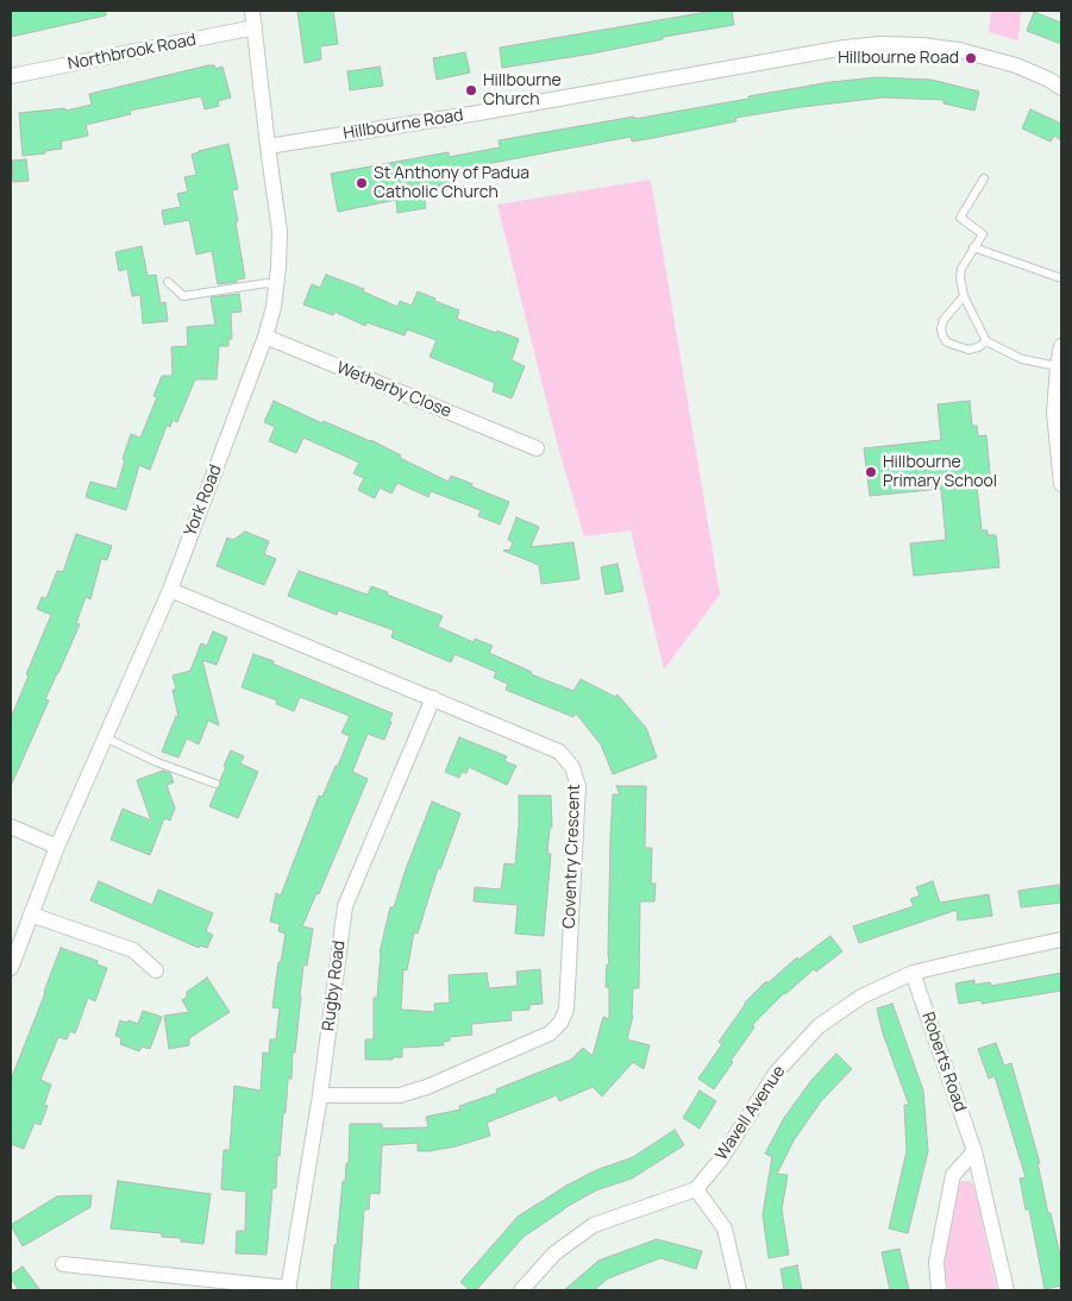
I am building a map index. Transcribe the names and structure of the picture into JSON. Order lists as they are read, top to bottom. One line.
{"streets":{"street":["Northbrook Road","Hillbourne Road","Wetherby Close","York Road","Coventry Crescent","Rugby Road","Roberts Road","Wavell Avenue"]},"crossings":[["Northbrook Road","York Road"],["Hillbourne Road","York Road"],["Wetherby Close","York Road"],["York Road","Coventry Crescent"],["Coventry Crescent","Rugby Road"],["Roberts Road","Wavell Avenue"]],"places":["Hillbourne Road","Hillbourne Church","St Anthony of Padua Catholic Church","Hillbourne Primary School"]}
